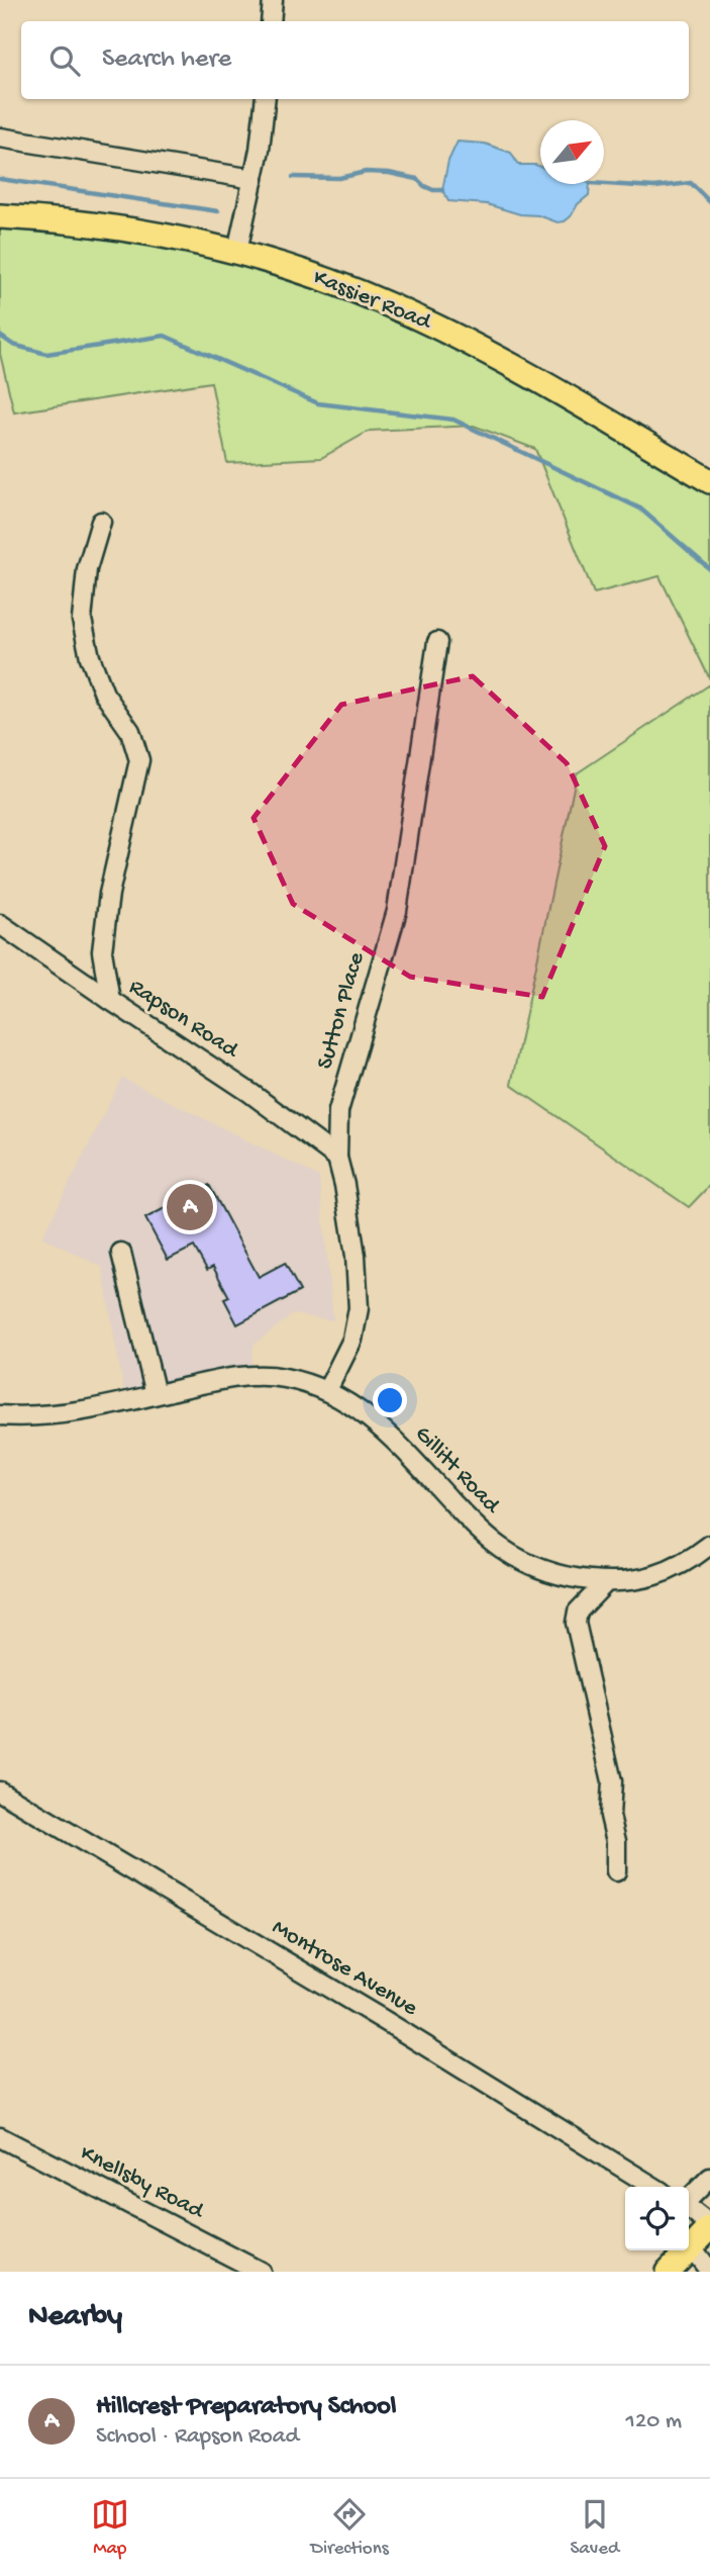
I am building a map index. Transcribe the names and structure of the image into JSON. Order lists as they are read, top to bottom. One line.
{"streets":{"main road":["Kassier Road"],"street":["Sutton Place","Rapson Road","Gillitt Road","Montrose Avenue","Knellsby Road"]},"crossings":[["Sutton Place","Rapson Road"],["Sutton Place","Gillitt Road"]],"north":"top right","page":{"search":"Search here","pins":"A","heading":"Nearby","list":[{"mark":"A","name":"Hillcrest Preparatory School","note":"School · Rapson Road","value":"120 m"}],"nav":["Map","Directions","Saved"]}}
